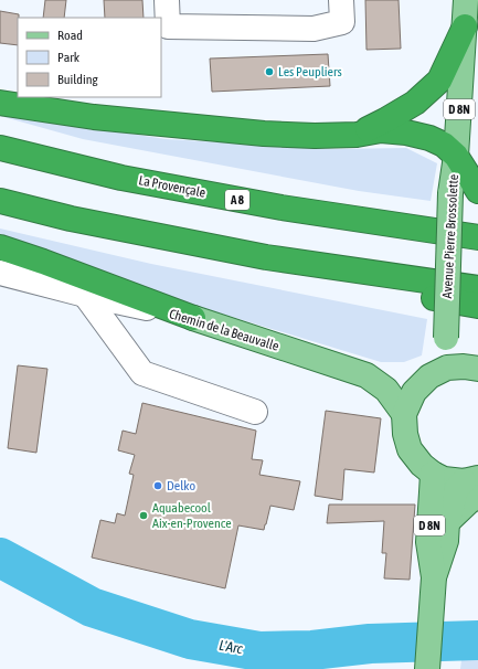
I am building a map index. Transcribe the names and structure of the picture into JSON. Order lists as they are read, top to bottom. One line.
{"streets":{"highway":["La Provençale","A 8"],"main road":["D 8N","Avenue Pierre Brossolette","Chemin de la Beauvalle"]},"water":["L'Arc"],"places":["Les Peupliers","Delko","Aquabecool Aix-en-Provence"],"legend":["Road","Park","Building"]}
